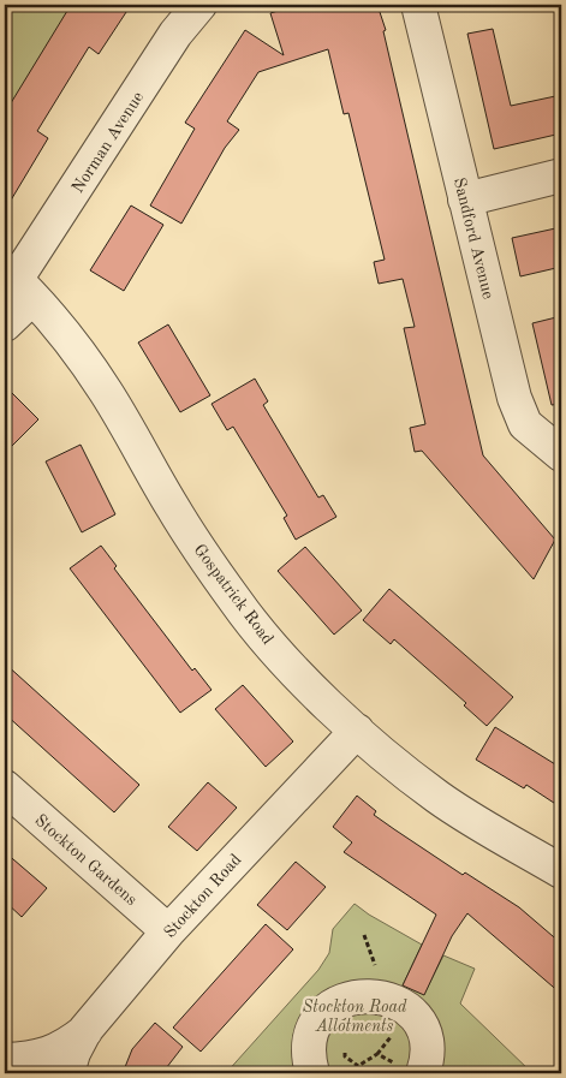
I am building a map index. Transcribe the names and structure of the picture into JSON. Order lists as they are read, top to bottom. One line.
{"streets":{"street":["Norman Avenue","Sandford Avenue","Gospatrick Road","Stockton Gardens","Stockton Road"]},"crossings":[["Norman Avenue","Gospatrick Road"],["Gospatrick Road","Stockton Road"],["Stockton Gardens","Stockton Road"]],"parks":["Stockton Road Allotments"]}
